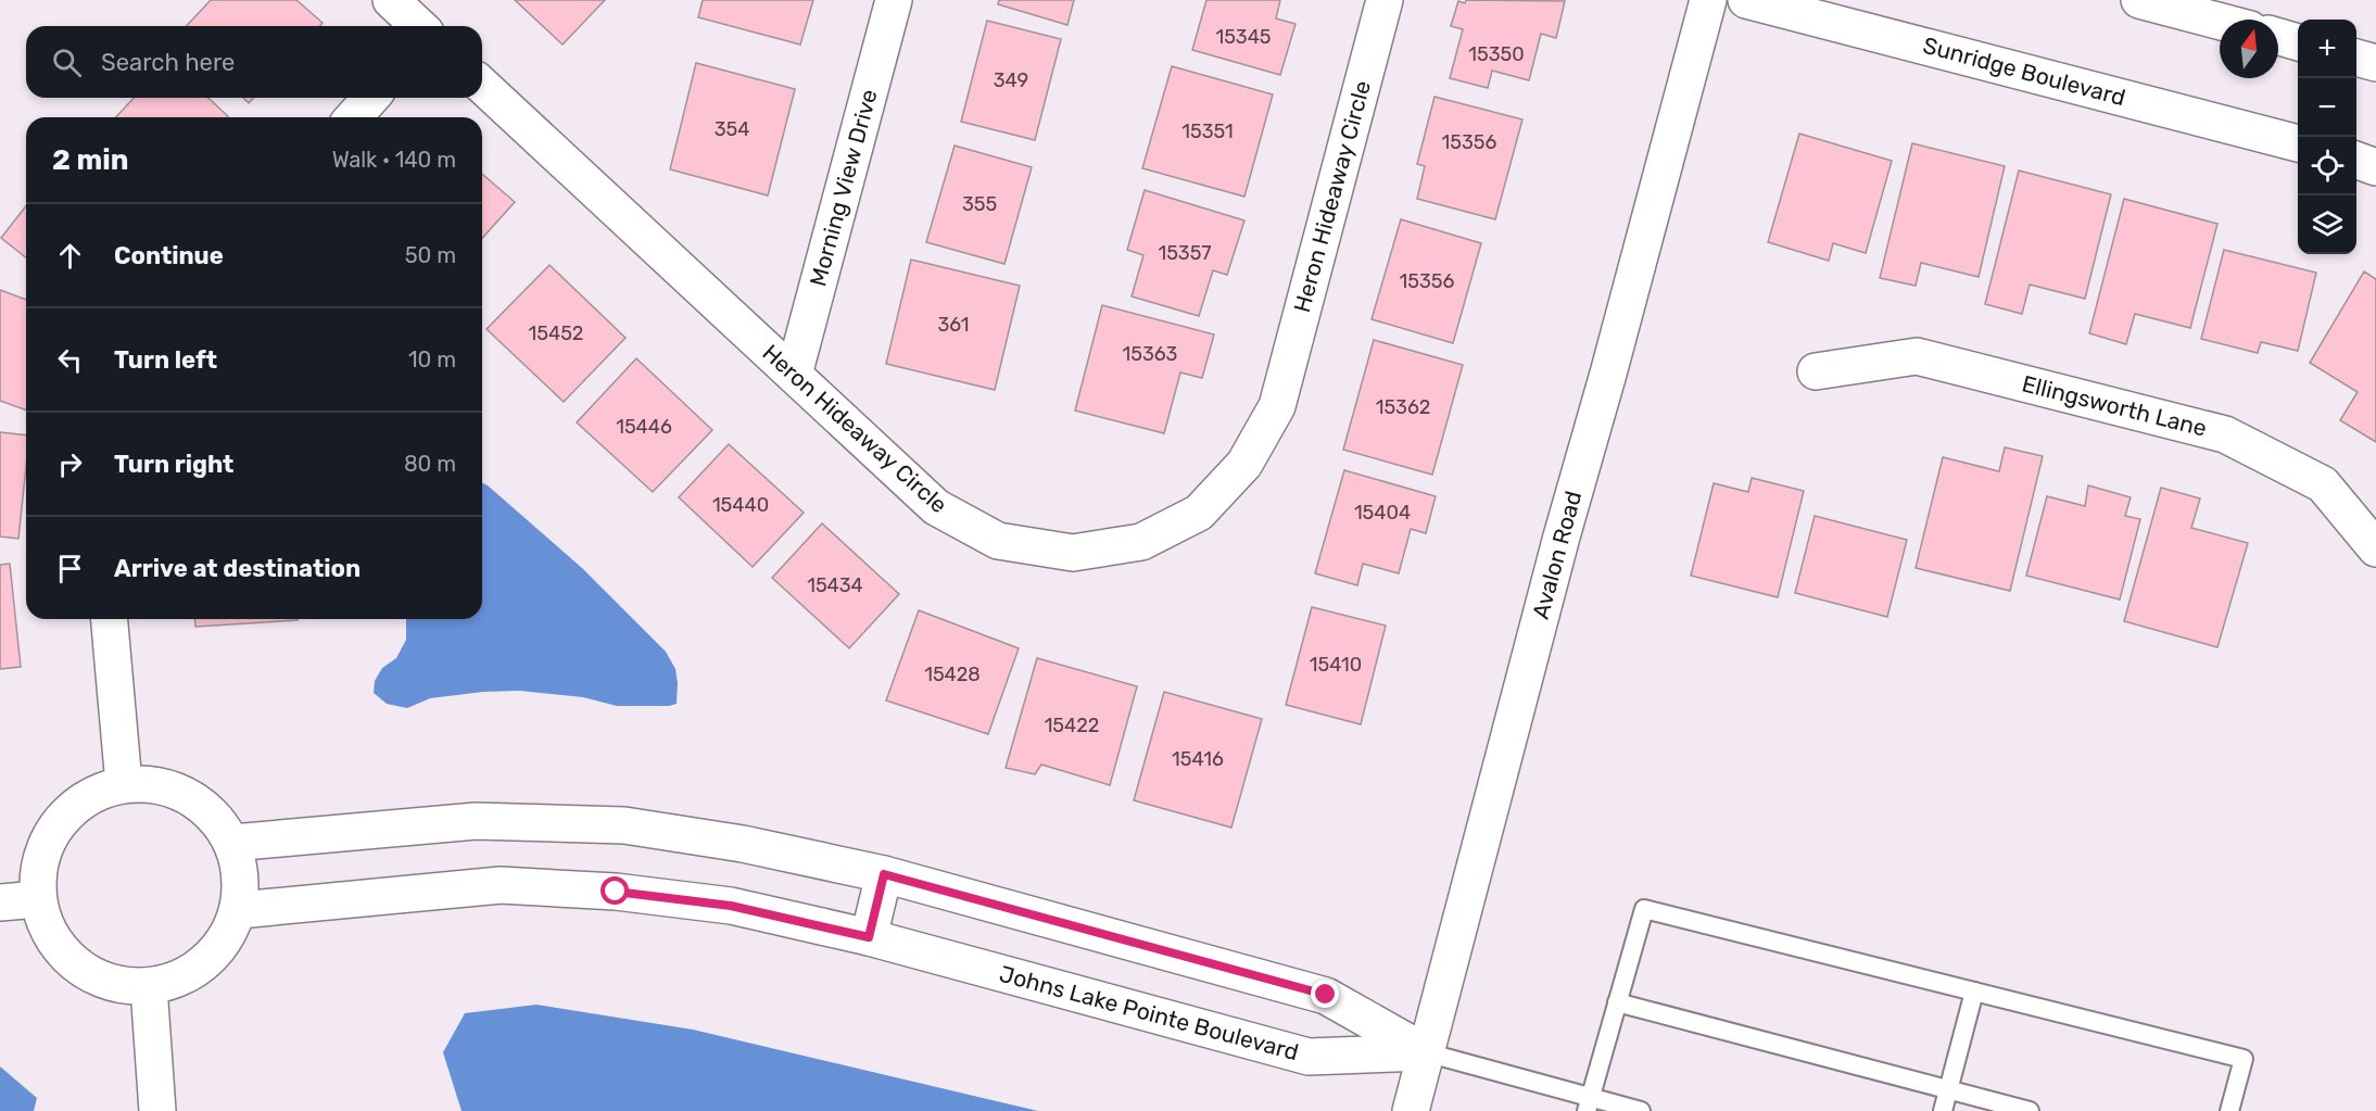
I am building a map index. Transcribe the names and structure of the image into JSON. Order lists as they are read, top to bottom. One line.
{"streets":{"street":["Sunridge Boulevard","Morning View Drive","Heron Hideaway Circle","Ellingsworth Lane","Avalon Road","Johns Lake Pointe Boulevard"]},"crossings":[["Morning View Drive","Heron Hideaway Circle"],["Avalon Road","Johns Lake Pointe Boulevard"]],"house_numbers":["15345","15350","349","354","15351","15356","355","15357","15356","361","15452","15363","15362","15446","15440","15404","15434","15410","15428","15422","15416"],"north":"top","page":{"map_buttons":["+","−"],"search":"Search here","heading":["2 min","Walk · 140 m"],"list":[["Continue","50 m"],["Turn left","10 m"],["Turn right","80 m"],"Arrive at destination"]}}
